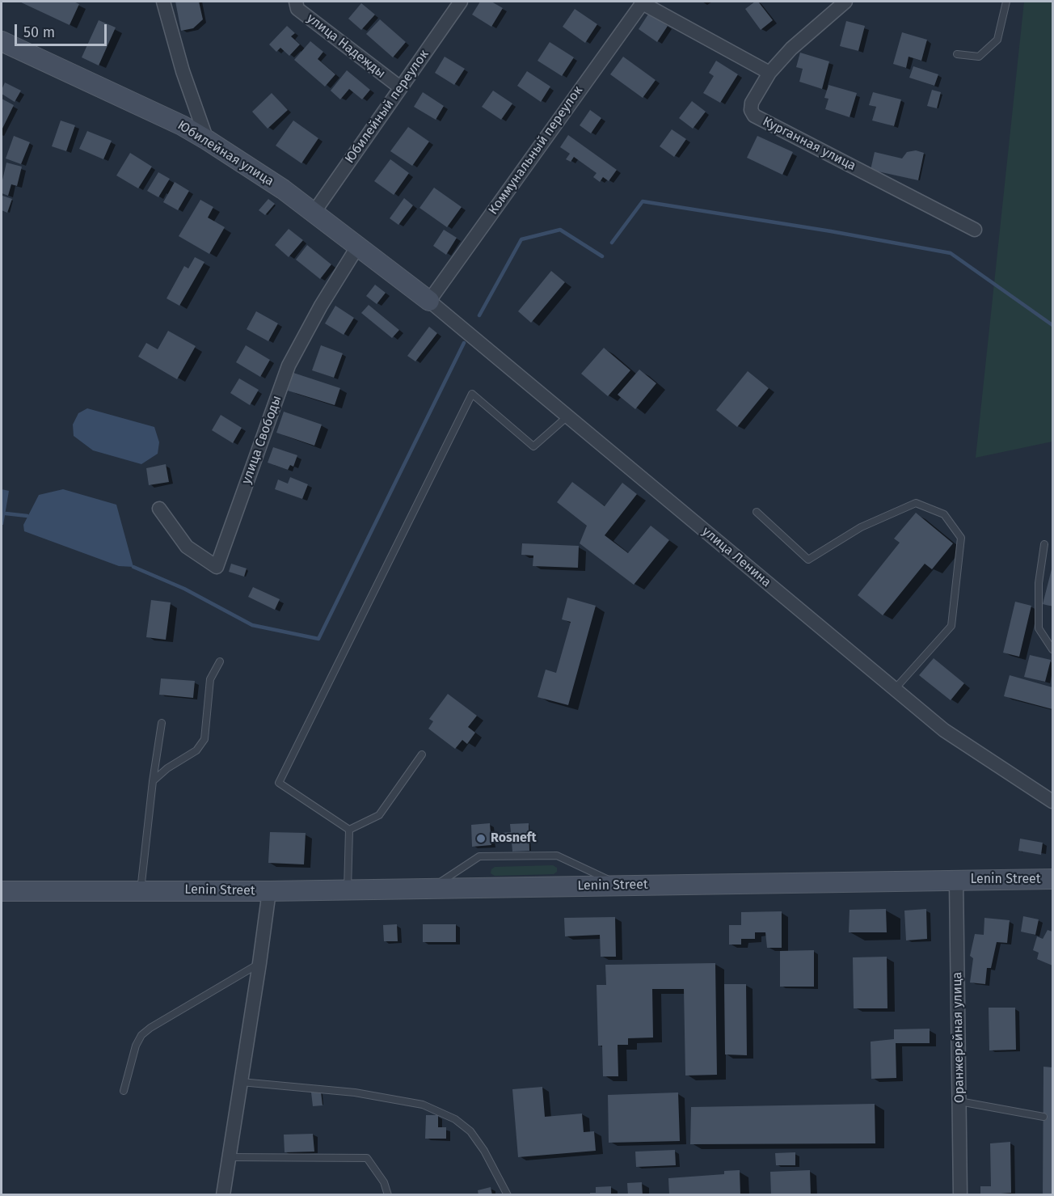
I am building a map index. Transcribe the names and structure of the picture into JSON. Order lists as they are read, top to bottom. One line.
{"streets":{"main road":["Юбилейная улица","Lenin Street"],"street":["улица Надежды","Юбилейный переулок","Курганная улица","Коммунальный переулок","улица Свободы","улица Ленина","Оранжерейная улица"]},"crossings":[["улица Надежды","Юбилейный переулок"],["Юбилейный переулок","Юбилейная улица"],["Коммунальный переулок","Юбилейная улица"],["Коммунальный переулок","улица Ленина"],["Юбилейная улица","улица Свободы"],["Юбилейная улица","улица Ленина"],["Lenin Street","Оранжерейная улица"]],"places":["Rosneft"],"scale_bar":"50 m"}
